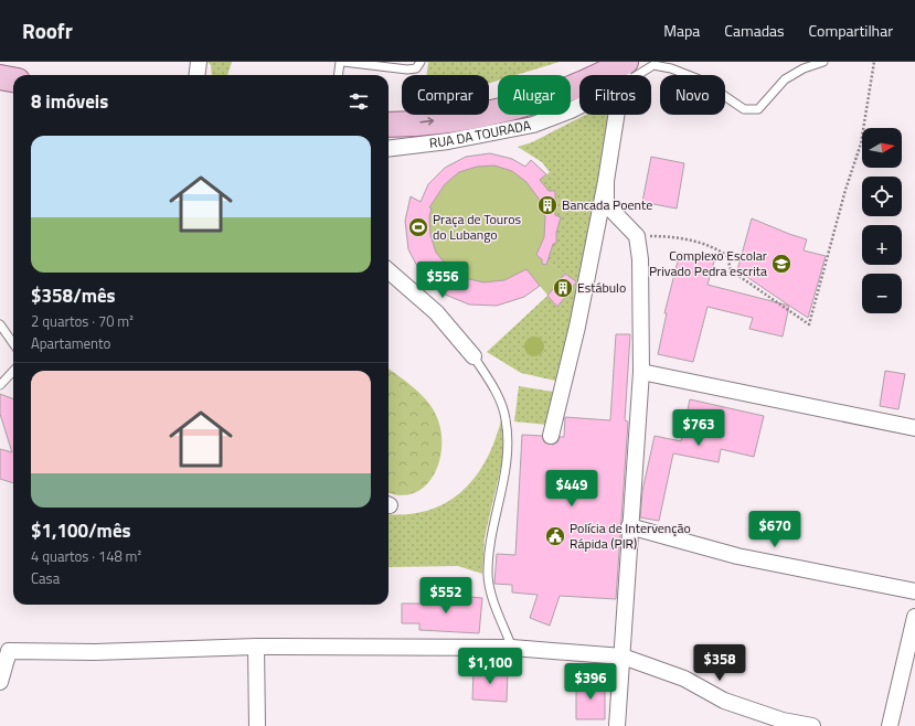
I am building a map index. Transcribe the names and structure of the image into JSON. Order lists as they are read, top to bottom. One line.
{"streets":{"street":["RUA DA TOURADA"]},"places":{"building":["Bancada Poente","Estábulo"],"sports":["Praça de Touros do Lubango"],"school or university":["Complexo Escolar Privado Pedra escrita"],"public building":["Polícia de Intervenção Rápida (PIR)"]},"north":"right","page":{"header":"Roofr","nav":["Mapa","Camadas","Compartilhar"],"chip":["Comprar","Alugar","Filtros","Novo"],"heading":"8 imóveis","map_buttons":["+","−"],"list":[{"name":"$358/mês","note":"2 quartos · 70 m² · Apartamento"},{"name":"$1,100/mês","note":"4 quartos · 148 m² · Casa"}],"price":["$556","$763","$449","$670","$552","$358","$1,100","$396"]}}
